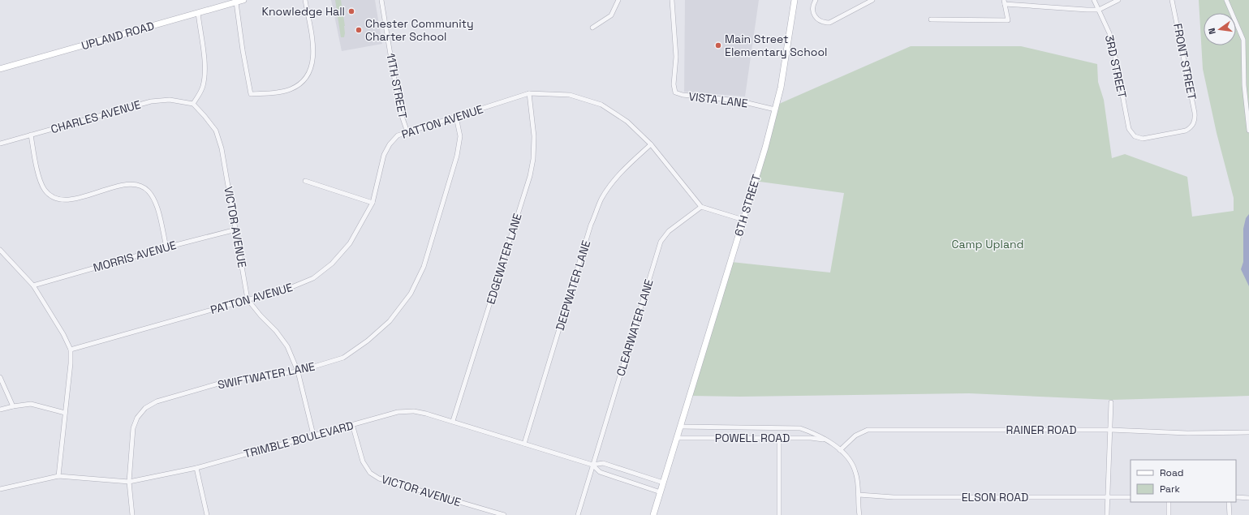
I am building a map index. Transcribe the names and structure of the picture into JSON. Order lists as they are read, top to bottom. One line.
{"streets":{"street":["UPLAND ROAD","FRONT STREET","3RD STREET","11TH STREET","VISTA LANE","CHARLES AVENUE","PATTON AVENUE","6TH STREET","VICTOR AVENUE","MORRIS AVENUE","EDGEWATER LANE","DEEPWATER LANE","CLEARWATER LANE","SWIFTWATER LANE","RAINER ROAD","POWELL ROAD","TRIMBLE BOULEVARD","ELSON ROAD"]},"crossings":[["FRONT STREET","3RD STREET"],["11TH STREET","PATTON AVENUE"],["VISTA LANE","6TH STREET"],["CHARLES AVENUE","VICTOR AVENUE"],["PATTON AVENUE","VICTOR AVENUE"],["PATTON AVENUE","EDGEWATER LANE"],["PATTON AVENUE","DEEPWATER LANE"],["PATTON AVENUE","CLEARWATER LANE"],["PATTON AVENUE","SWIFTWATER LANE"],["6TH STREET","POWELL ROAD"],["6TH STREET","TRIMBLE BOULEVARD"],["VICTOR AVENUE","MORRIS AVENUE"],["VICTOR AVENUE","TRIMBLE BOULEVARD"],["EDGEWATER LANE","TRIMBLE BOULEVARD"],["DEEPWATER LANE","TRIMBLE BOULEVARD"],["CLEARWATER LANE","TRIMBLE BOULEVARD"],["SWIFTWATER LANE","TRIMBLE BOULEVARD"],["RAINER ROAD","POWELL ROAD"],["POWELL ROAD","ELSON ROAD"]],"parks":["Camp Upland"],"places":["Knowledge Hall","Chester Community Charter School","Main Street Elementary School"],"legend":["Road","Park"],"north":"left"}
